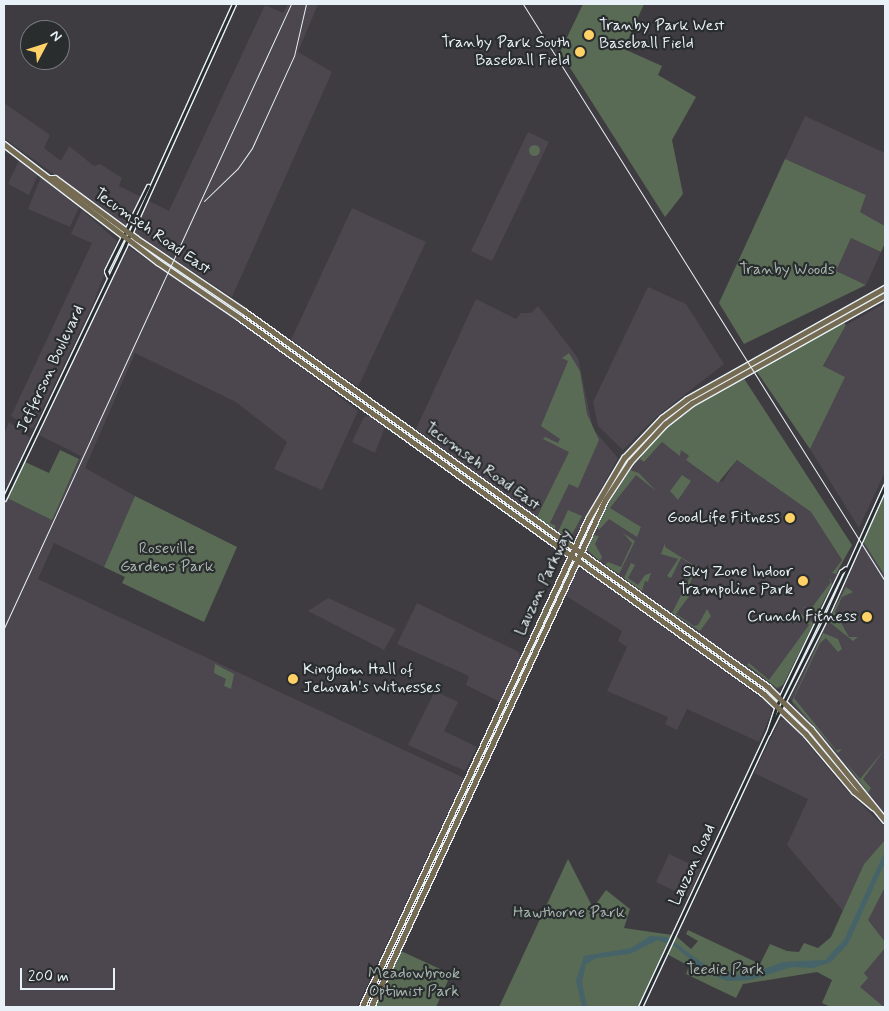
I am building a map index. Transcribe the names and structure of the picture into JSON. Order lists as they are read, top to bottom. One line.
{"streets":{"main road":["Tecumseh Road East","Lauzon Parkway"],"street":["Jefferson Boulevard","Lauzon Road"]},"crossings":[["Tecumseh Road East","Jefferson Boulevard"],["Tecumseh Road East","Lauzon Parkway"],["Tecumseh Road East","Lauzon Road"]],"parks":["Tranby Woods","Roseville Gardens Park","Hawthorne Park","Teedie Park","Meadowbrook Optimist Park"],"places":["Tranby Park West Baseball Field","Tranby Park South Baseball Field","GoodLife Fitness","Sky Zone Indoor Trampoline Park","Crunch Fitness","Kingdom Hall of Jehovah's Witnesses"],"scale_bar":"200 m","north":"top right"}
